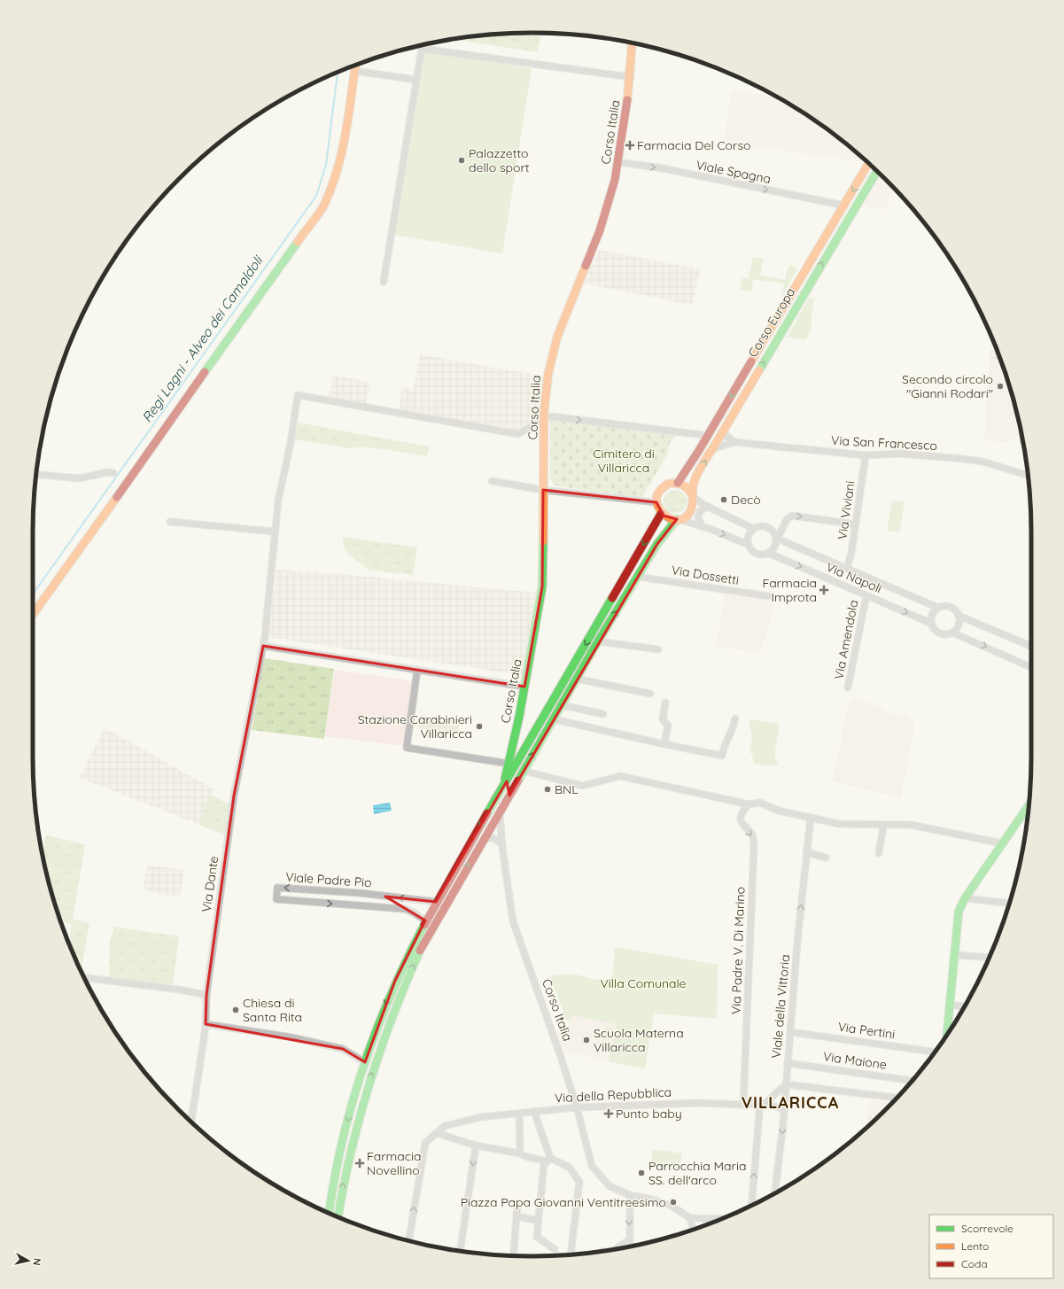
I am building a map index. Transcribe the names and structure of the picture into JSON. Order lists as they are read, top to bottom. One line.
{"streets":{"main road":["Corso Italia","Corso Europa"],"street":["Viale Spagna","Via San Francesco","Via Viviani","Via Dossetti","Via Napoli","Via Amendola","Viale Padre Pio","Via Dante","Via Padre V. Di Marino","Viale della Vittoria","Via Pertini","Via Maione","Via della Repubblica"]},"crossings":[["Corso Italia","Viale Spagna"],["Corso Italia","Via Dante"],["Corso Italia","Via della Repubblica"],["Viale Spagna","Corso Europa"],["Corso Europa","Via San Francesco"],["Via San Francesco","Via Viviani"],["Via Viviani","Via Napoli"],["Via Napoli","Via Amendola"],["Via Padre V. Di Marino","Via della Repubblica"],["Viale della Vittoria","Via Pertini"],["Viale della Vittoria","Via Maione"]],"one_way":["Viale Spagna","Via Padre V. Di Marino"],"districts":["VILLARICCA"],"water":["Regi Lagni - Alveo dei Camaldoli"],"parks":["Cimitero di Villaricca","Villa Comunale"],"places":{"health":["Farmacia Del Corso","Farmacia Improta","Punto baby","Farmacia Novellino"],"other":["Palazzetto dello sport","Secondo circolo \"Gianni Rodari\"","Decò","Stazione Carabinieri Villaricca","BNL","Chiesa di Santa Rita","Scuola Materna Villaricca","Parrocchia Maria SS. dell'arco","Piazza Papa Giovanni Ventitreesimo"]},"legend":["Scorrevole","Lento","Coda"],"north":"right"}
